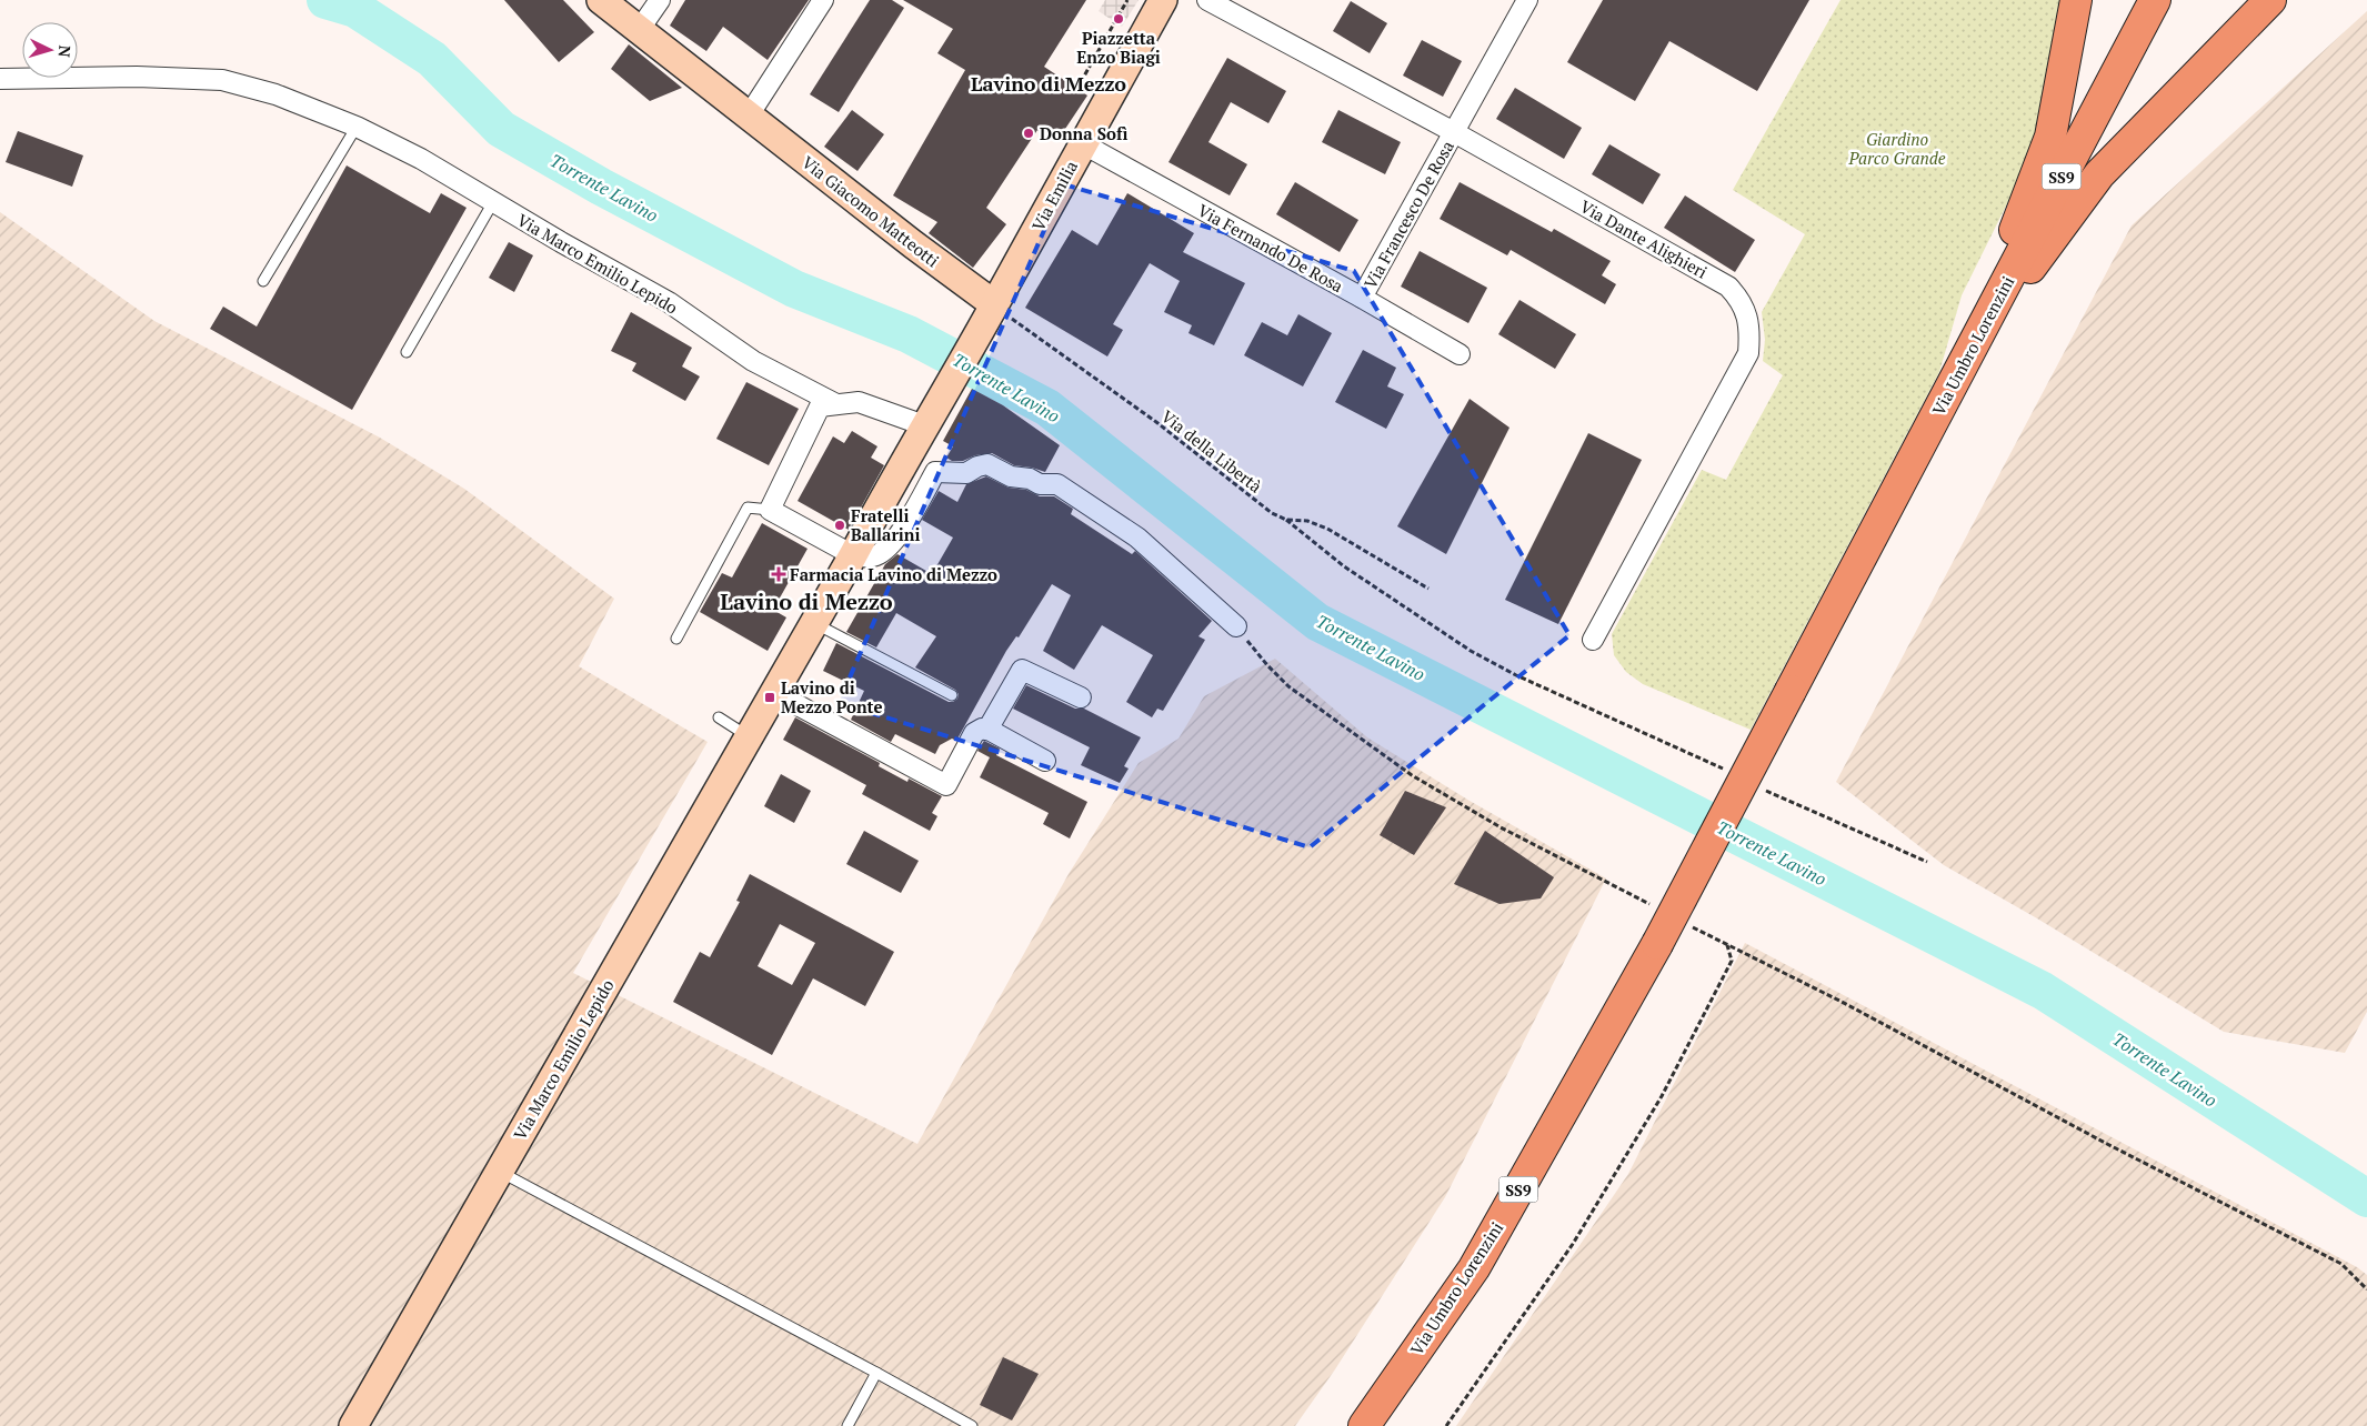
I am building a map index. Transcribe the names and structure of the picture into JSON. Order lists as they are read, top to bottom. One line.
{"streets":{"main road":["SS9","Via Emilia","Via Giacomo Matteotti","Via Marco Emilio Lepido","Via Umbro Lorenzini"],"street":["Via Francesco De Rosa","Via Dante Alighieri","Via Fernando De Rosa"],"path":["Via della Libertà"]},"crossings":[["Via Emilia","Via Giacomo Matteotti"],["Via Emilia","Via Fernando De Rosa"],["Via Emilia","Via Marco Emilio Lepido"],["Via Emilia","Via della Libertà"],["Via Giacomo Matteotti","Via Marco Emilio Lepido"],["Via Giacomo Matteotti","Via della Libertà"],["Via Francesco De Rosa","Via Dante Alighieri"],["Via Francesco De Rosa","Via Fernando De Rosa"],["Via Marco Emilio Lepido","Via della Libertà"]],"districts":["Lavino di Mezzo","Lavino di Mezzo"],"water":["Torrente Lavino"],"parks":["Giardino Parco Grande"],"places":{"other":["Piazzetta Enzo Biagi","Donna Sofì","Fratelli Ballarini"],"health":["Farmacia Lavino di Mezzo"],"transit":["Lavino di Mezzo Ponte"]},"north":"right"}
